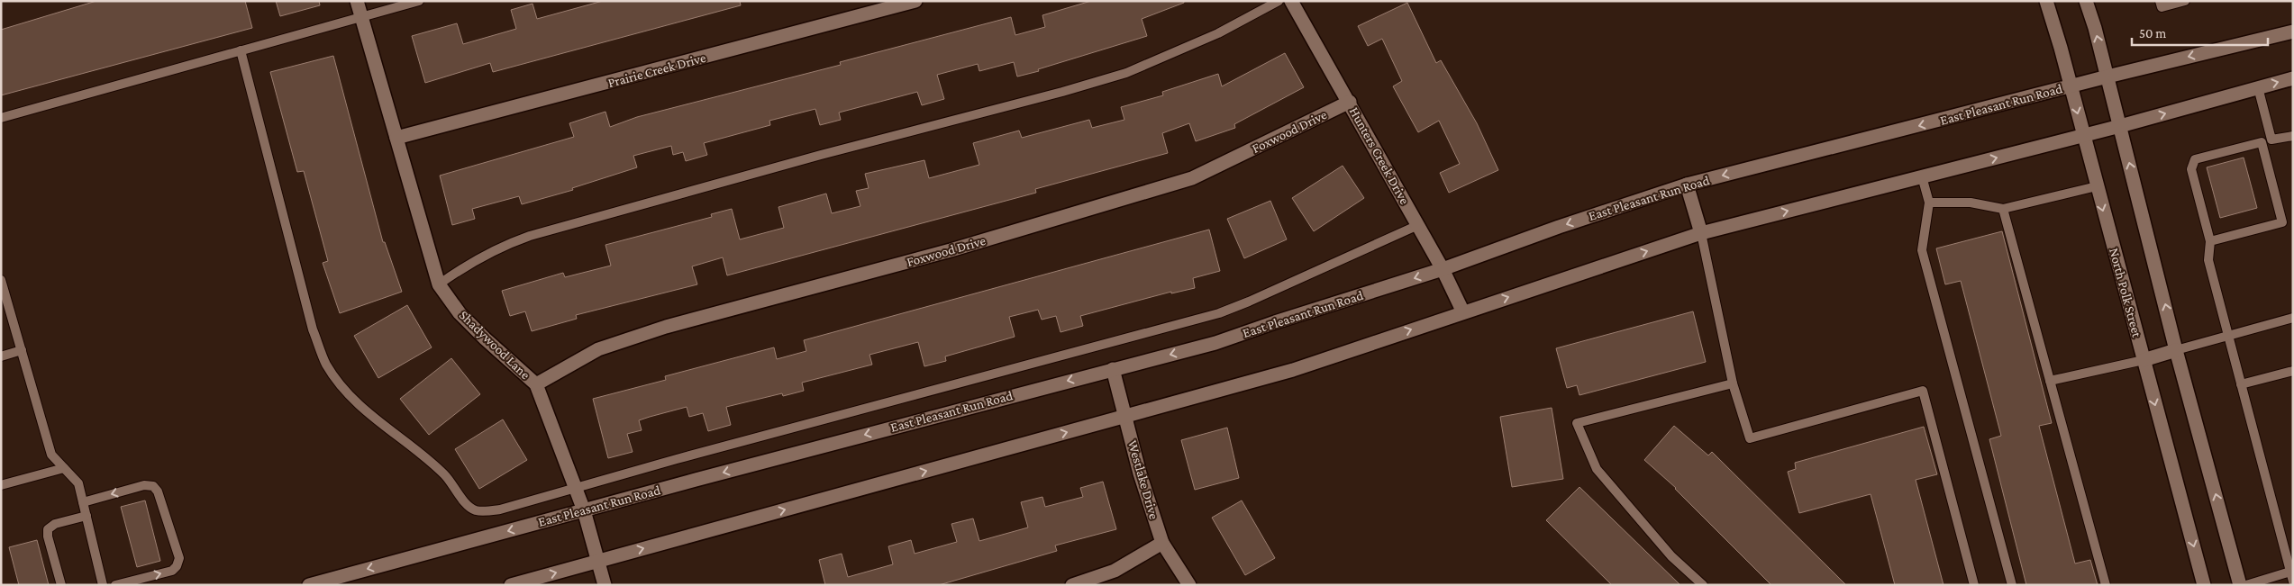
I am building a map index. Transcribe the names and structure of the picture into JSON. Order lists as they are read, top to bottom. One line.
{"streets":{"main road":["Prairie Creek Drive","East Pleasant Run Road","Foxwood Drive","Hunters Creek Drive","North Polk Street","Shadywood Lane","Westlake Drive"]},"crossings":[["Prairie Creek Drive","Shadywood Lane"],["East Pleasant Run Road","Hunters Creek Drive"],["East Pleasant Run Road","North Polk Street"],["East Pleasant Run Road","Shadywood Lane"],["East Pleasant Run Road","Westlake Drive"],["Foxwood Drive","Hunters Creek Drive"],["Foxwood Drive","Shadywood Lane"]],"scale_bar":"50 m"}
